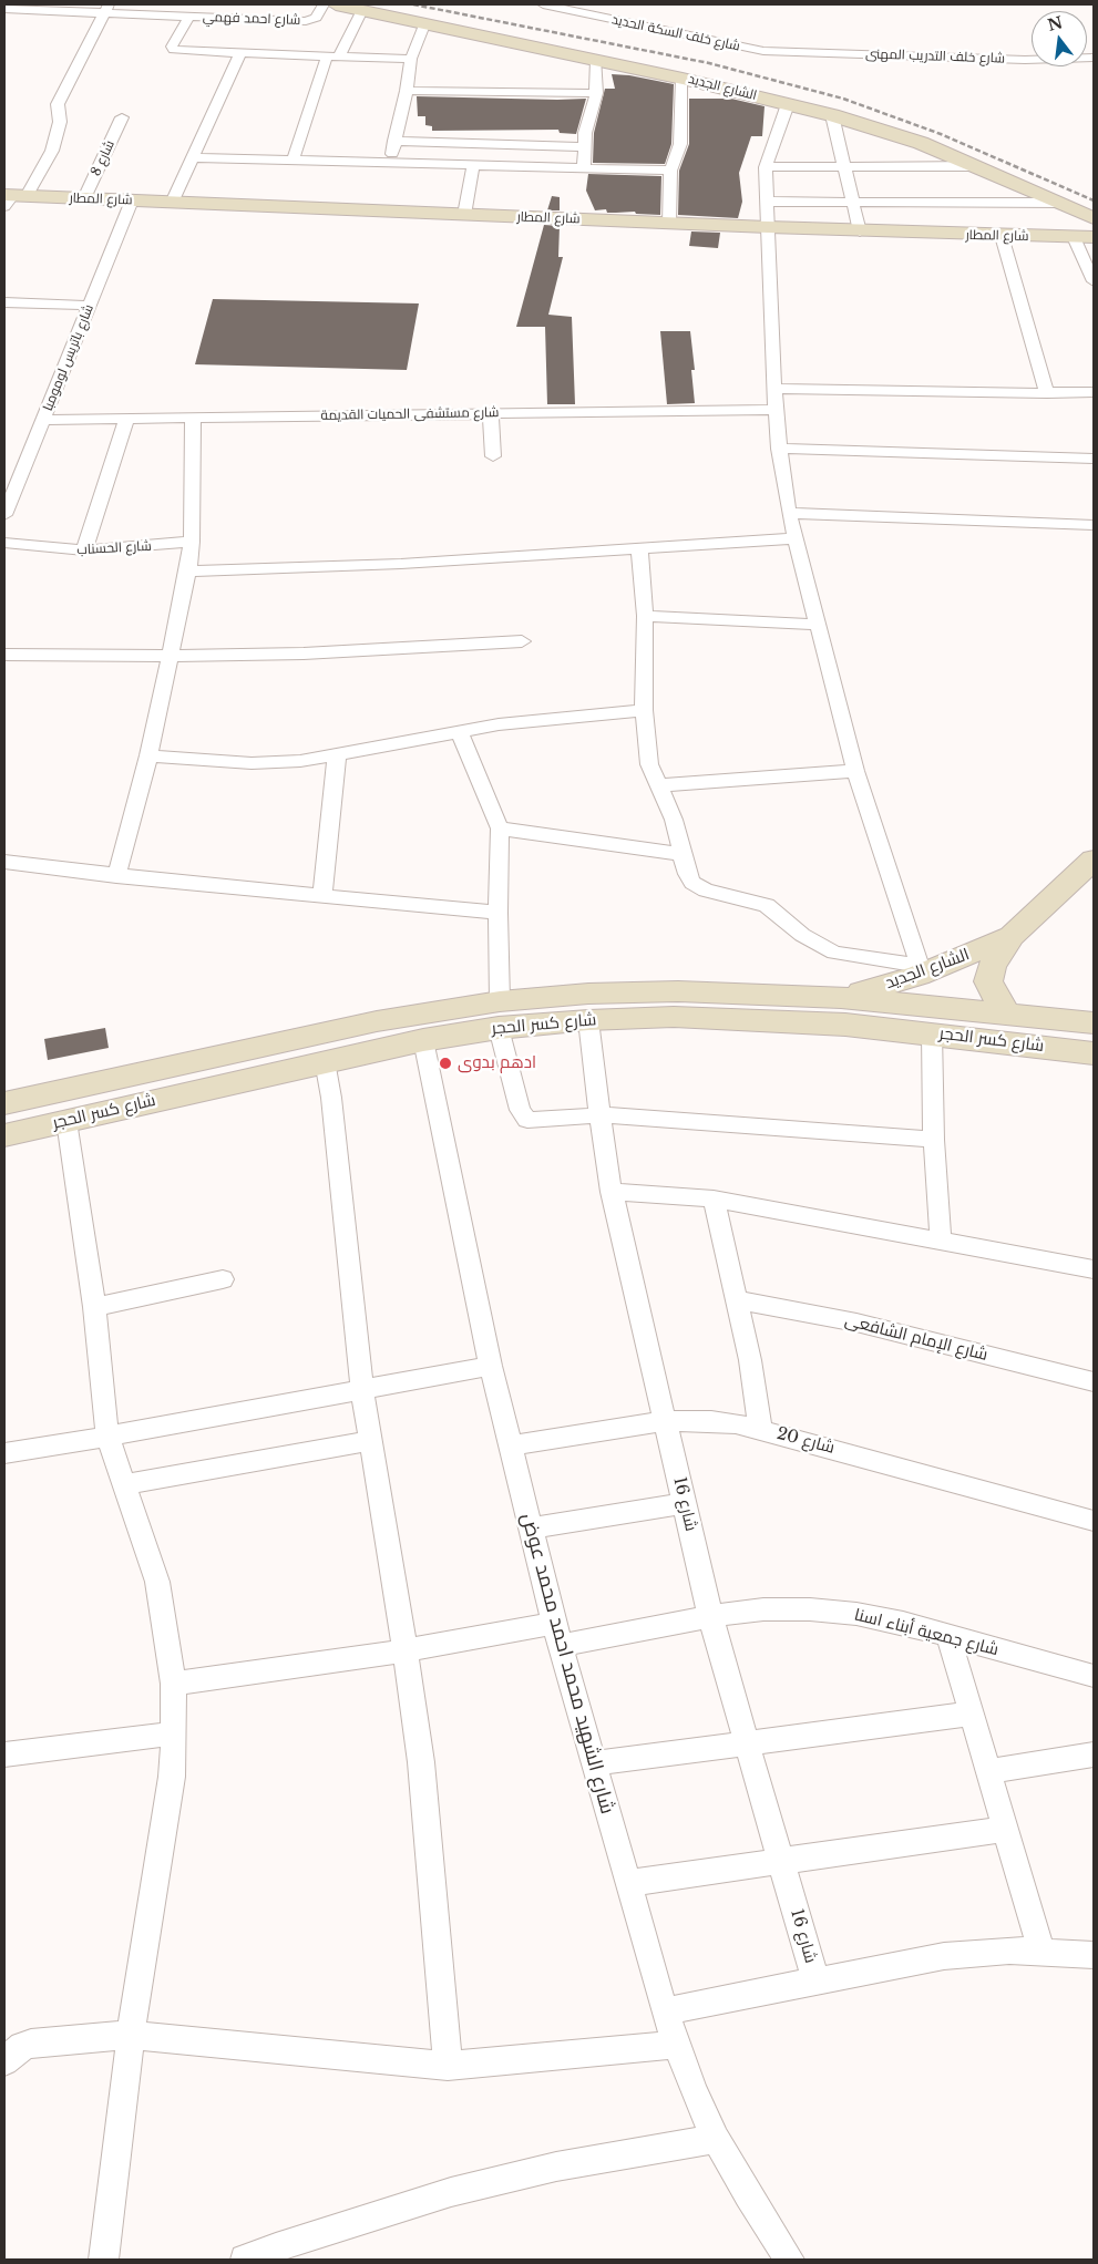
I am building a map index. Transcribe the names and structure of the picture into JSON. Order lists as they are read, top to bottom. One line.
{"streets":{"street":["شارع احمد فهمي","شارع خلف السكة الحديد","شارع خلف التدريب المهنى","الشارع الجديد","شارع 8","شارع المطار","شارع باتريس لومومبا","شارع مستشفى الحميات القديمة","شارع الحسناب","شارع كسر الحجر","شارع الإمام الشافعى","شارع 20","شارع 16","شارع جمعية أبناء اسنا","شارع الشهيد محمد احمد محمد عوض"]},"crossings":[["شارع خلف السكة الحديد","شارع خلف التدريب المهنى"],["الشارع الجديد","شارع كسر الحجر"],["شارع 8","شارع المطار"],["شارع المطار","شارع باتريس لومومبا"],["شارع باتريس لومومبا","شارع مستشفى الحميات القديمة"],["شارع كسر الحجر","شارع 16"],["شارع كسر الحجر","شارع الشهيد محمد احمد محمد عوض"],["شارع 20","شارع 16"],["شارع 20","شارع الشهيد محمد احمد محمد عوض"],["شارع 16","شارع جمعية أبناء اسنا"],["شارع جمعية أبناء اسنا","شارع الشهيد محمد احمد محمد عوض"]],"places":["ادهم بدوى"],"north":"top"}
